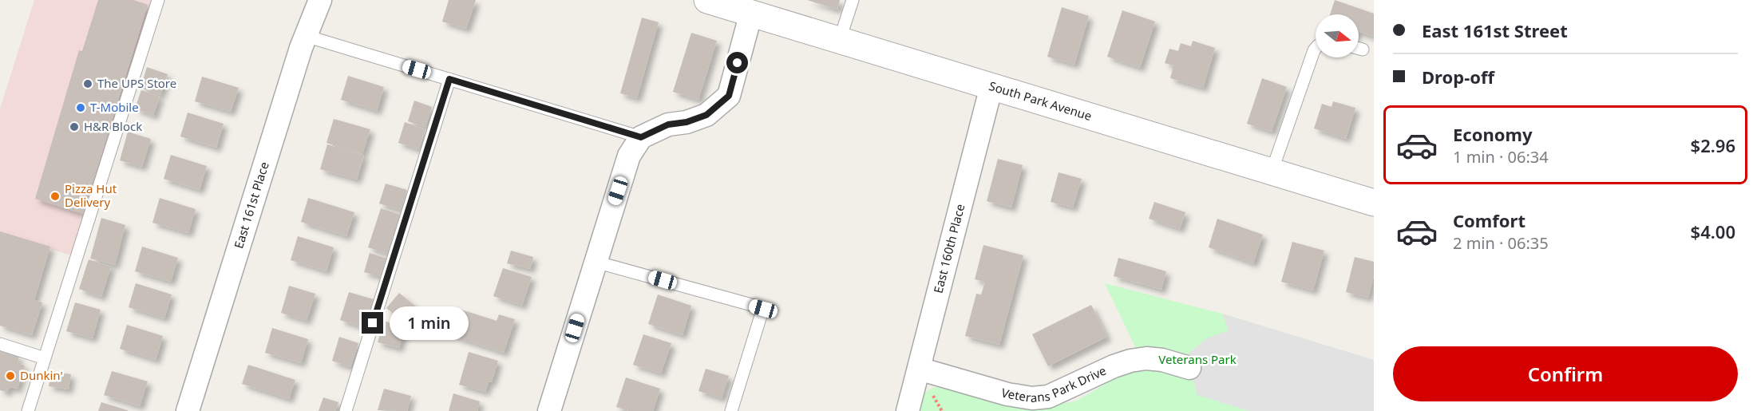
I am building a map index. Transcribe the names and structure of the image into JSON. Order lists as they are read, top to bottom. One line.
{"streets":{"street":["South Park Avenue","East 161st Place","East 160th Place","Veterans Park Drive"]},"crossings":[["South Park Avenue","East 160th Place"],["East 160th Place","Veterans Park Drive"]],"parks":["Veterans Park"],"places":["The UPS Store","T-Mobile","H&R Block","Pizza Hut Delivery","Dunkin'"],"north":"right","page":{"banner":["East 161st Street","Drop-off"],"list":[{"name":"Economy","note":"1 min · 06:34","value":"$2.96"},{"name":"Comfort","note":"2 min · 06:35","value":"$4.00"}],"bubble":"1 min","buttons":"Confirm"}}
